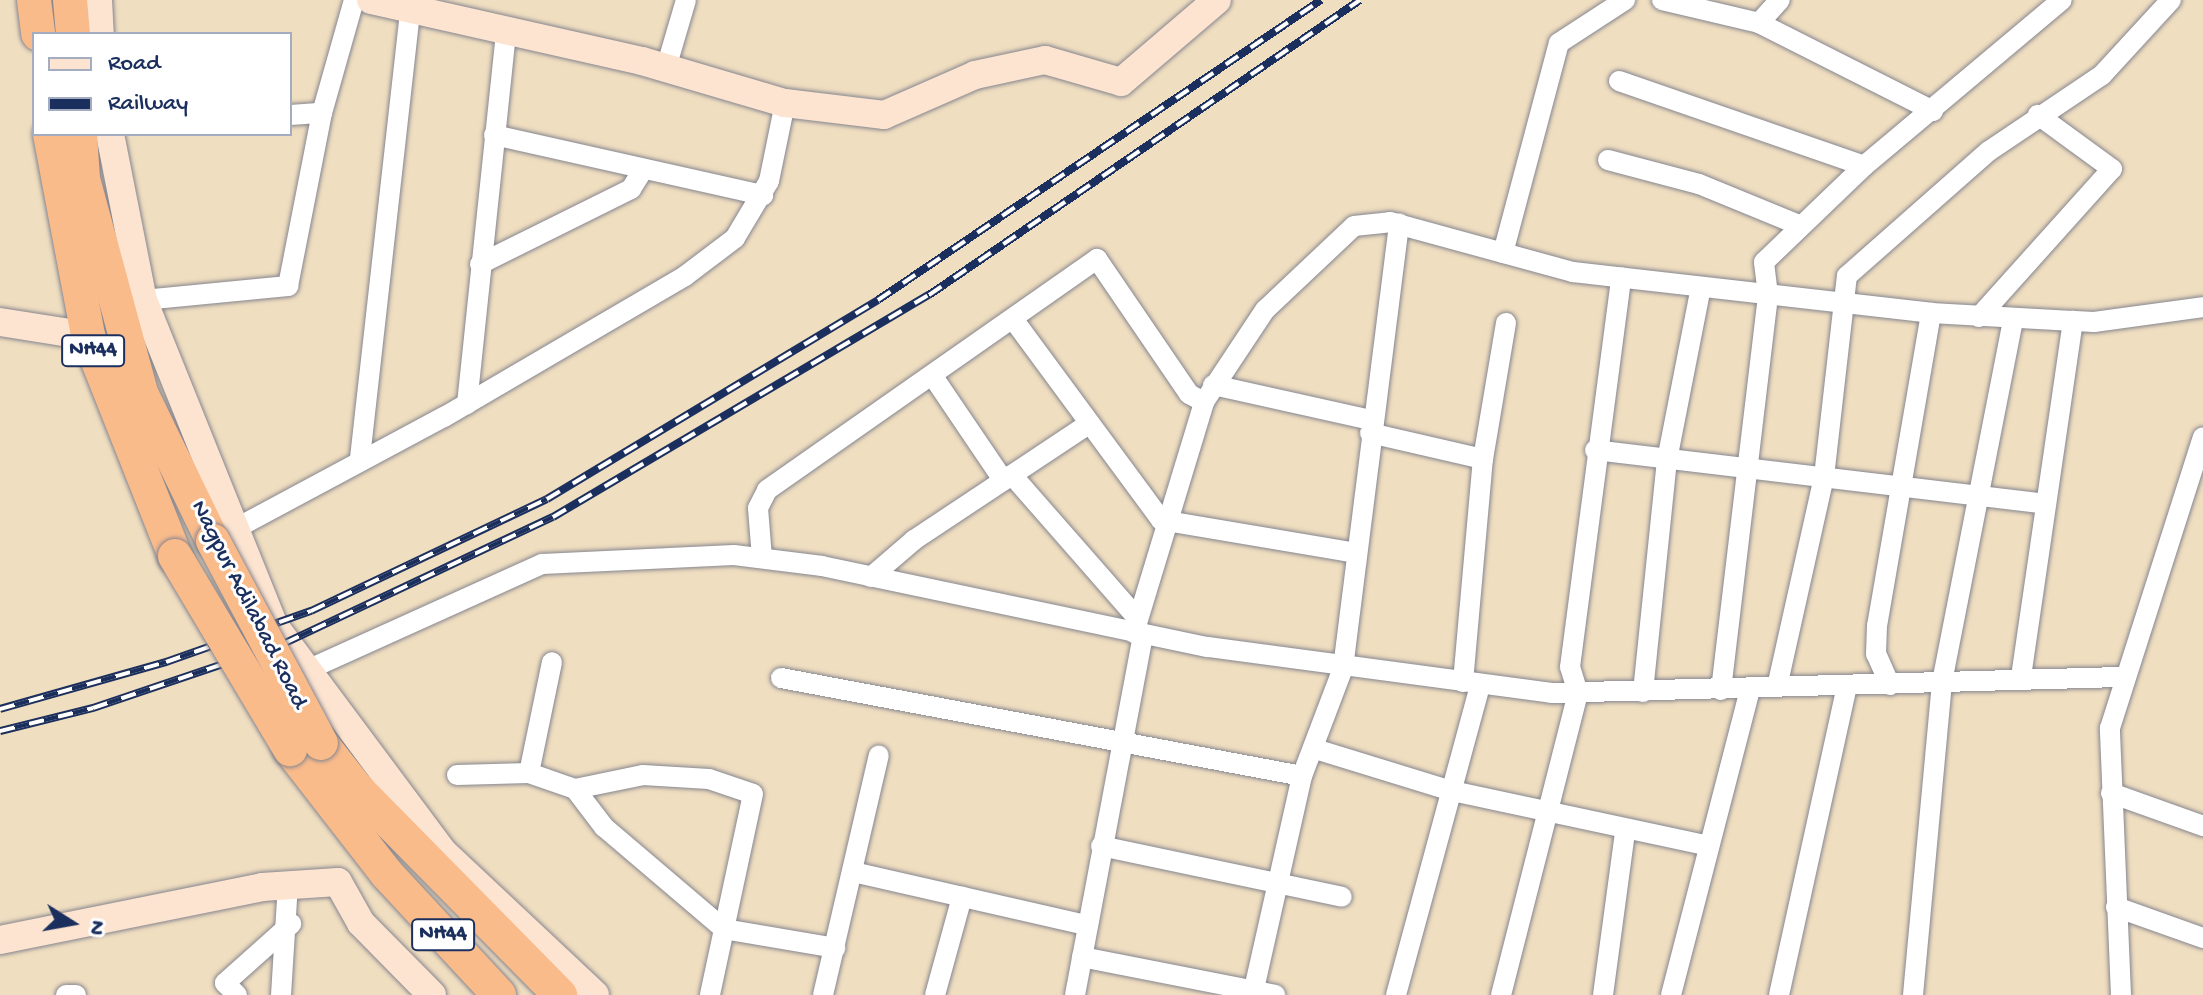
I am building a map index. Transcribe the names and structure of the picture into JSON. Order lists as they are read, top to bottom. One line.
{"streets":{"highway":["NH44","Nagpur Adilabad Road"]},"legend":["Road","Railway"],"north":"right"}
